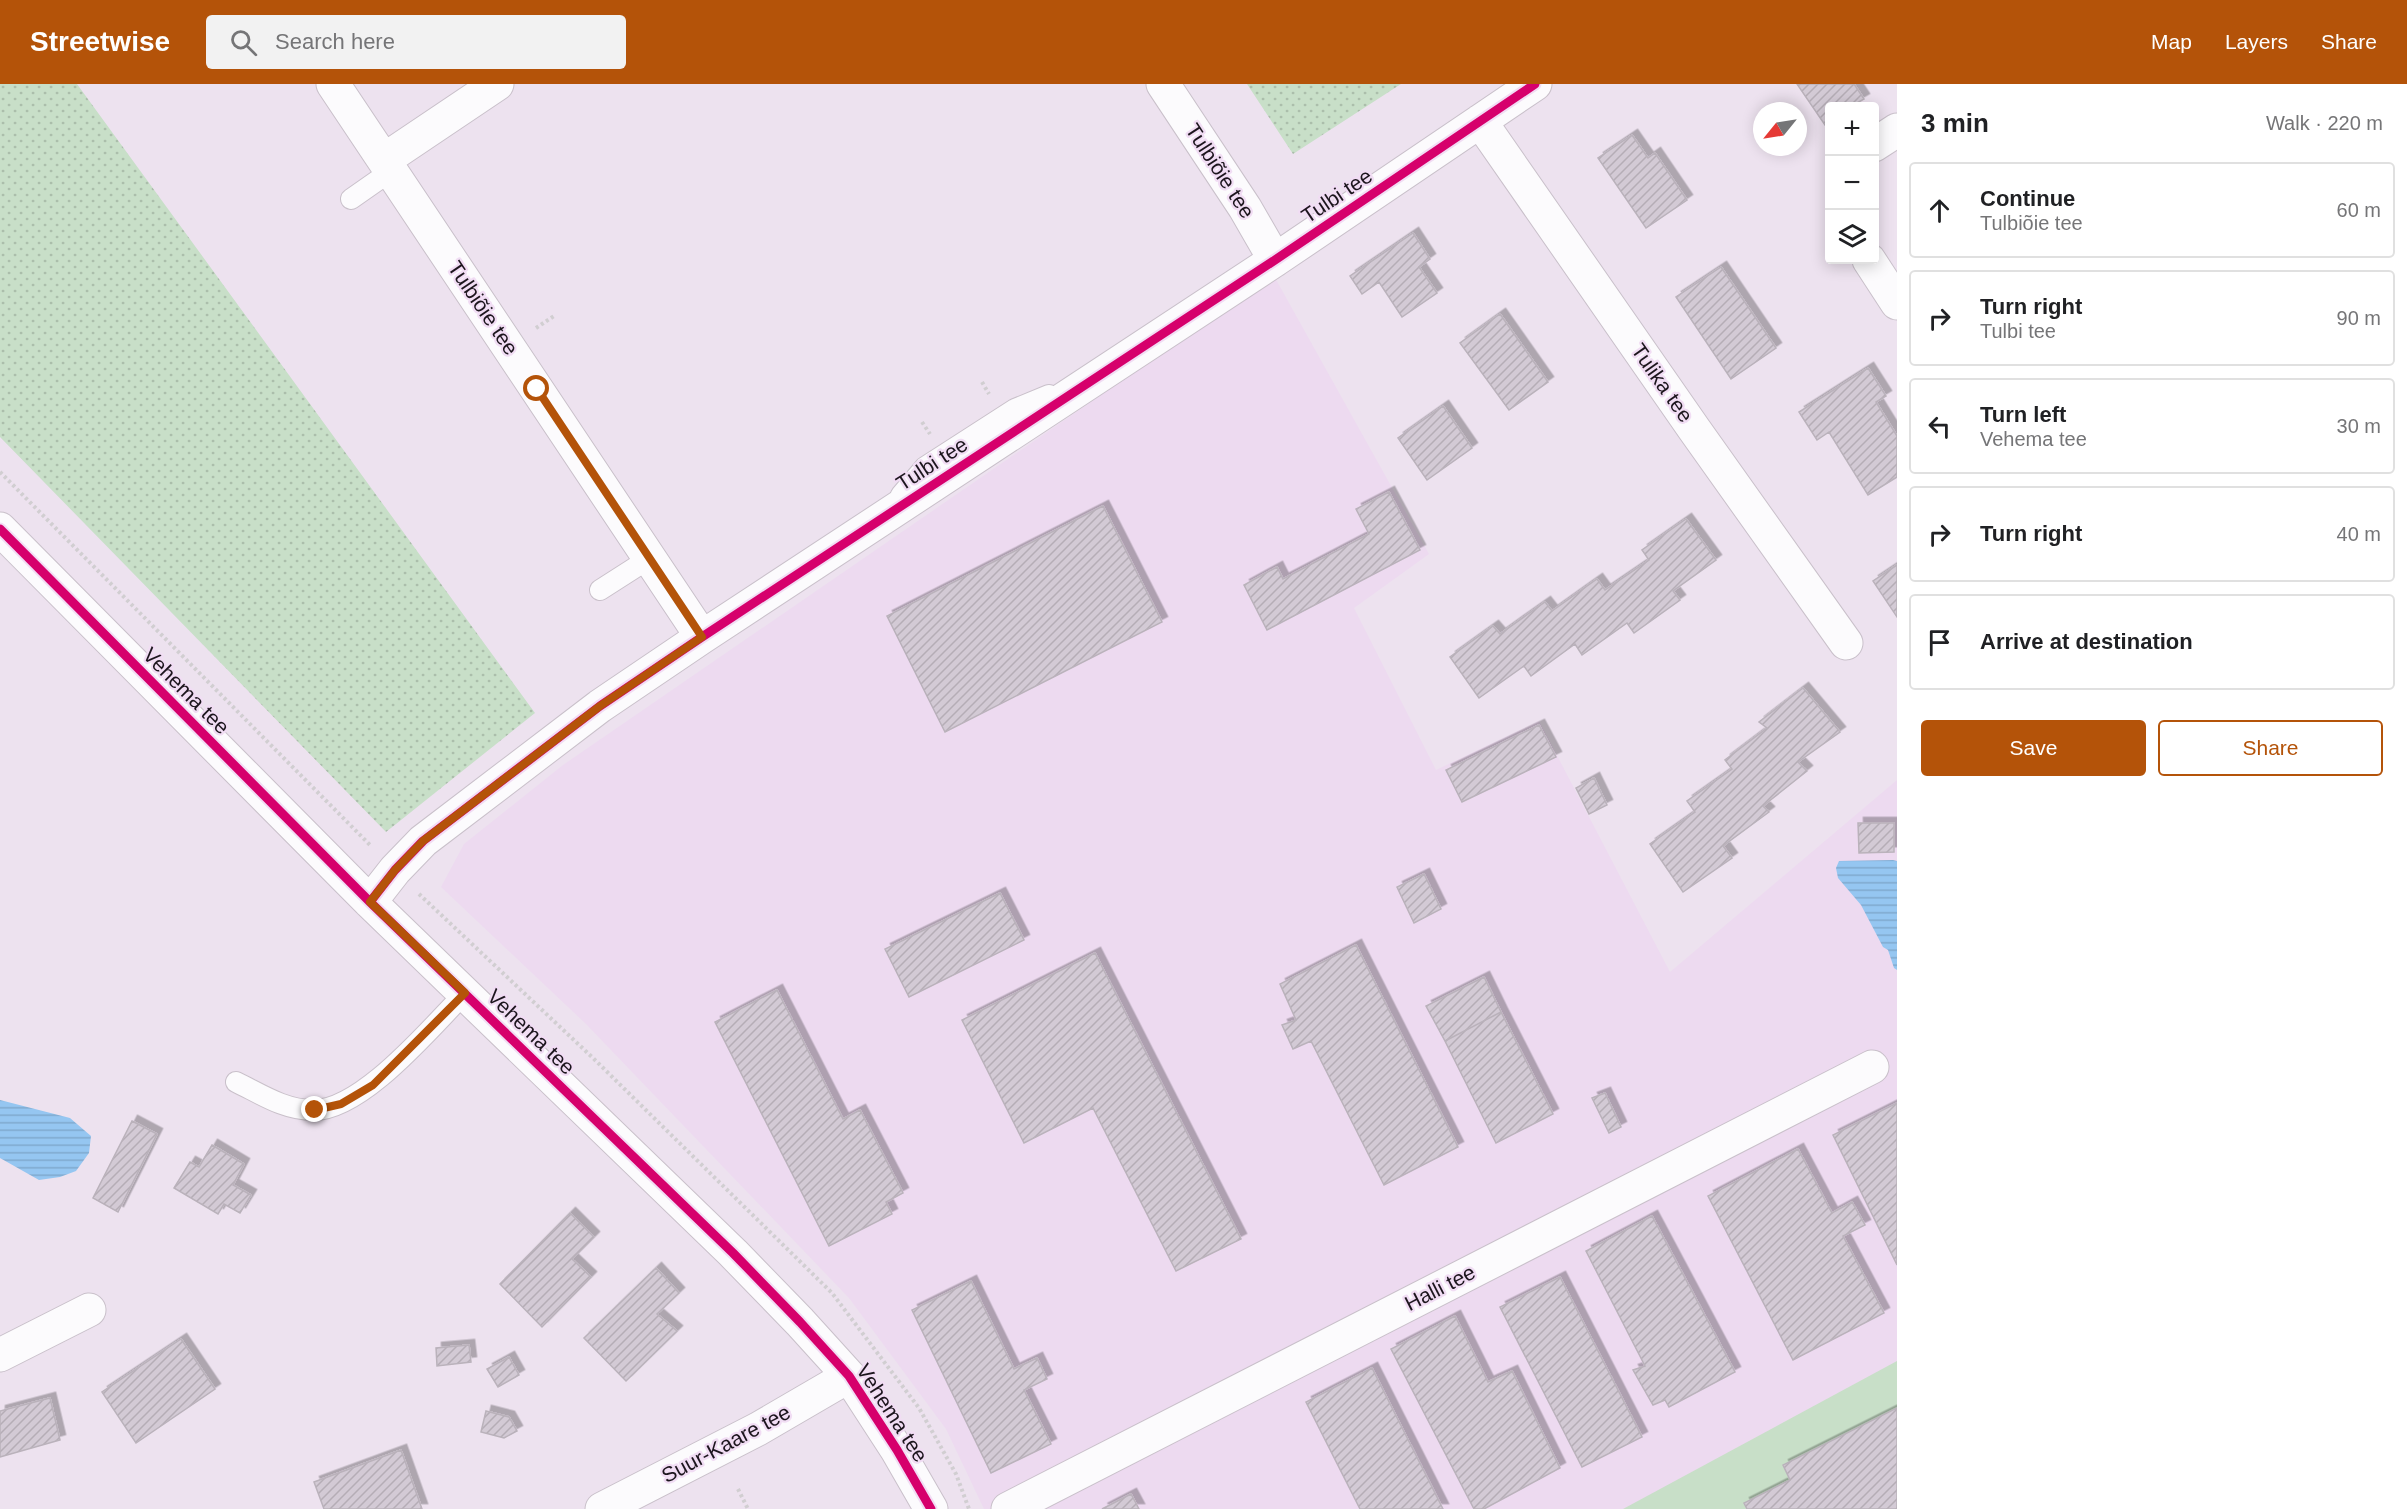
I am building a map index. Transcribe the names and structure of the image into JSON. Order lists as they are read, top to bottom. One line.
{"streets":{"street":["Tulbiõie tee","Tulbi tee","Tulika tee","Vehema tee","Halli tee","Suur-Kaare tee"]},"crossings":[["Tulbiõie tee","Tulbi tee"],["Tulbi tee","Tulika tee"],["Tulbi tee","Vehema tee"],["Vehema tee","Suur-Kaare tee"]],"north":"bottom left","page":{"header":"Streetwise","search":"Search here","nav":["Map","Layers","Share"],"heading":["3 min","Walk · 220 m"],"map_buttons":["+","−"],"list":[["Continue","Tulbiõie tee","60 m"],["Turn right","Tulbi tee","90 m"],["Turn left","Vehema tee","30 m"],["Turn right","40 m"],"Arrive at destination"],"buttons":["Save","Share"]}}
